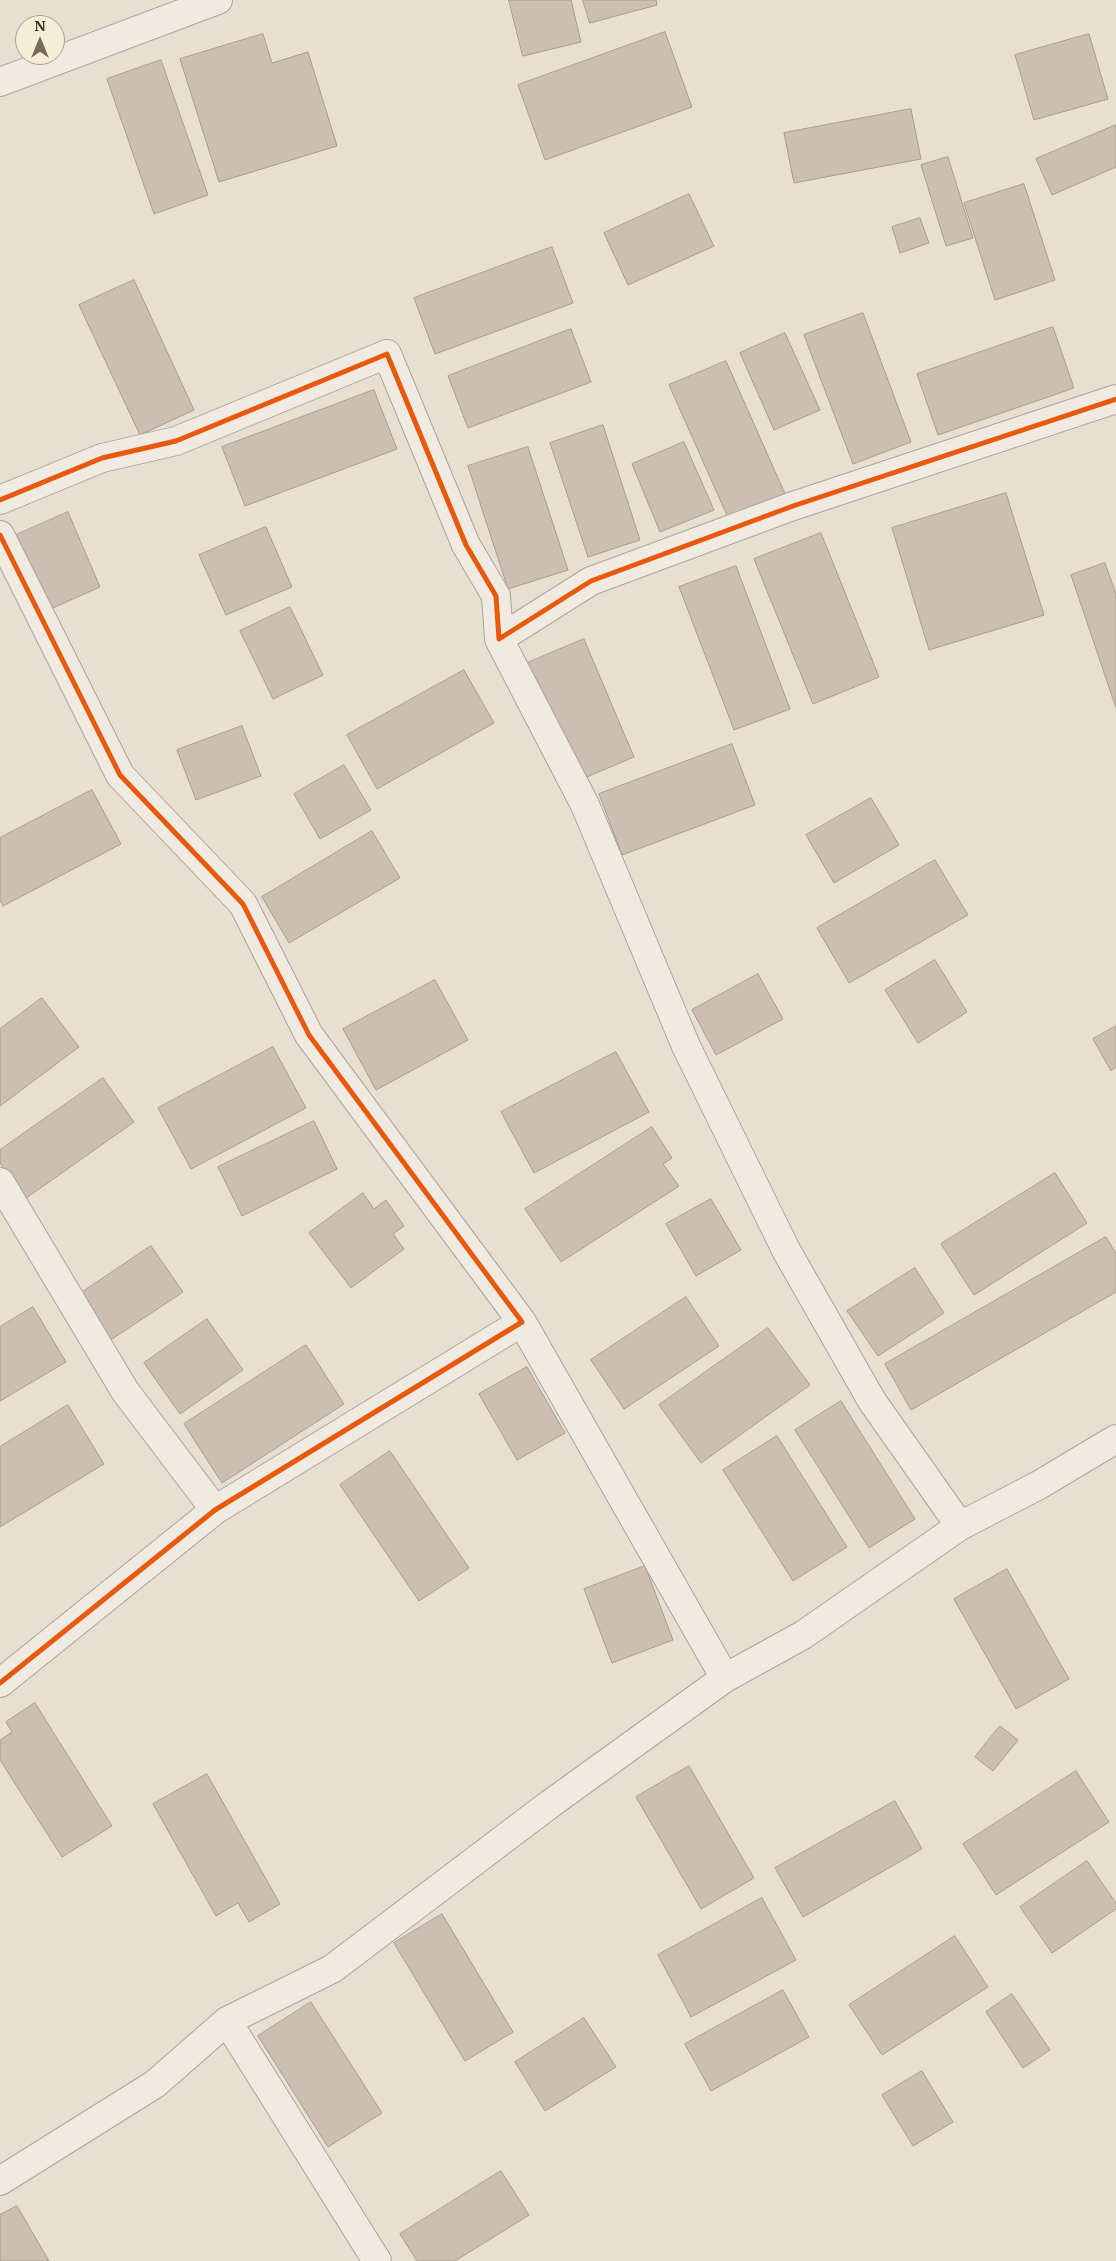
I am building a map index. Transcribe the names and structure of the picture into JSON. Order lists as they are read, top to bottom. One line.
{"north":"top"}
